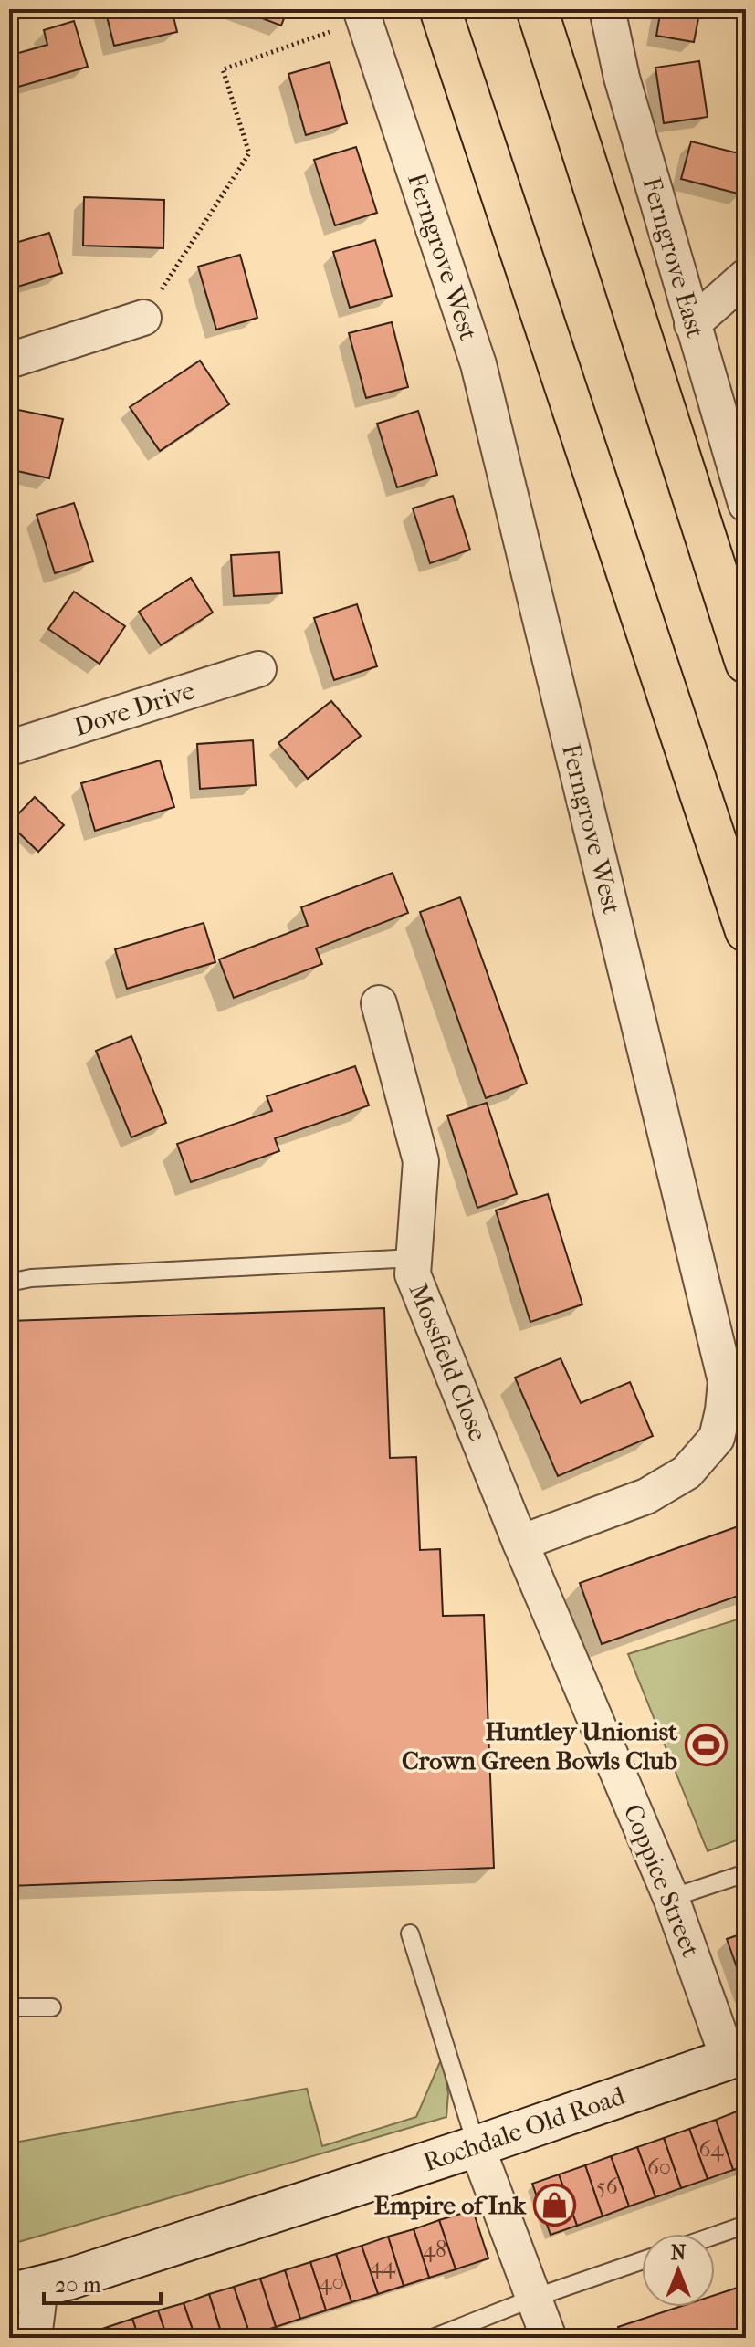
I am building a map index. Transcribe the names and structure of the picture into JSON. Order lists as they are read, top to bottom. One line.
{"streets":{"main road":["Rochdale Old Road"],"street":["Ferngrove West","Ferngrove East","Dove Drive","Mossfield Close","Coppice Street"]},"crossings":[["Ferngrove West","Mossfield Close"],["Ferngrove West","Coppice Street"],["Mossfield Close","Coppice Street"],["Coppice Street","Rochdale Old Road"]],"places":{"sports":["Huntley Unionist Crown Green Bowls Club"],"shop":["Empire of Ink"]},"house_numbers":["64","60","56","48","44","40"],"scale_bar":"20 m","north":"top"}
